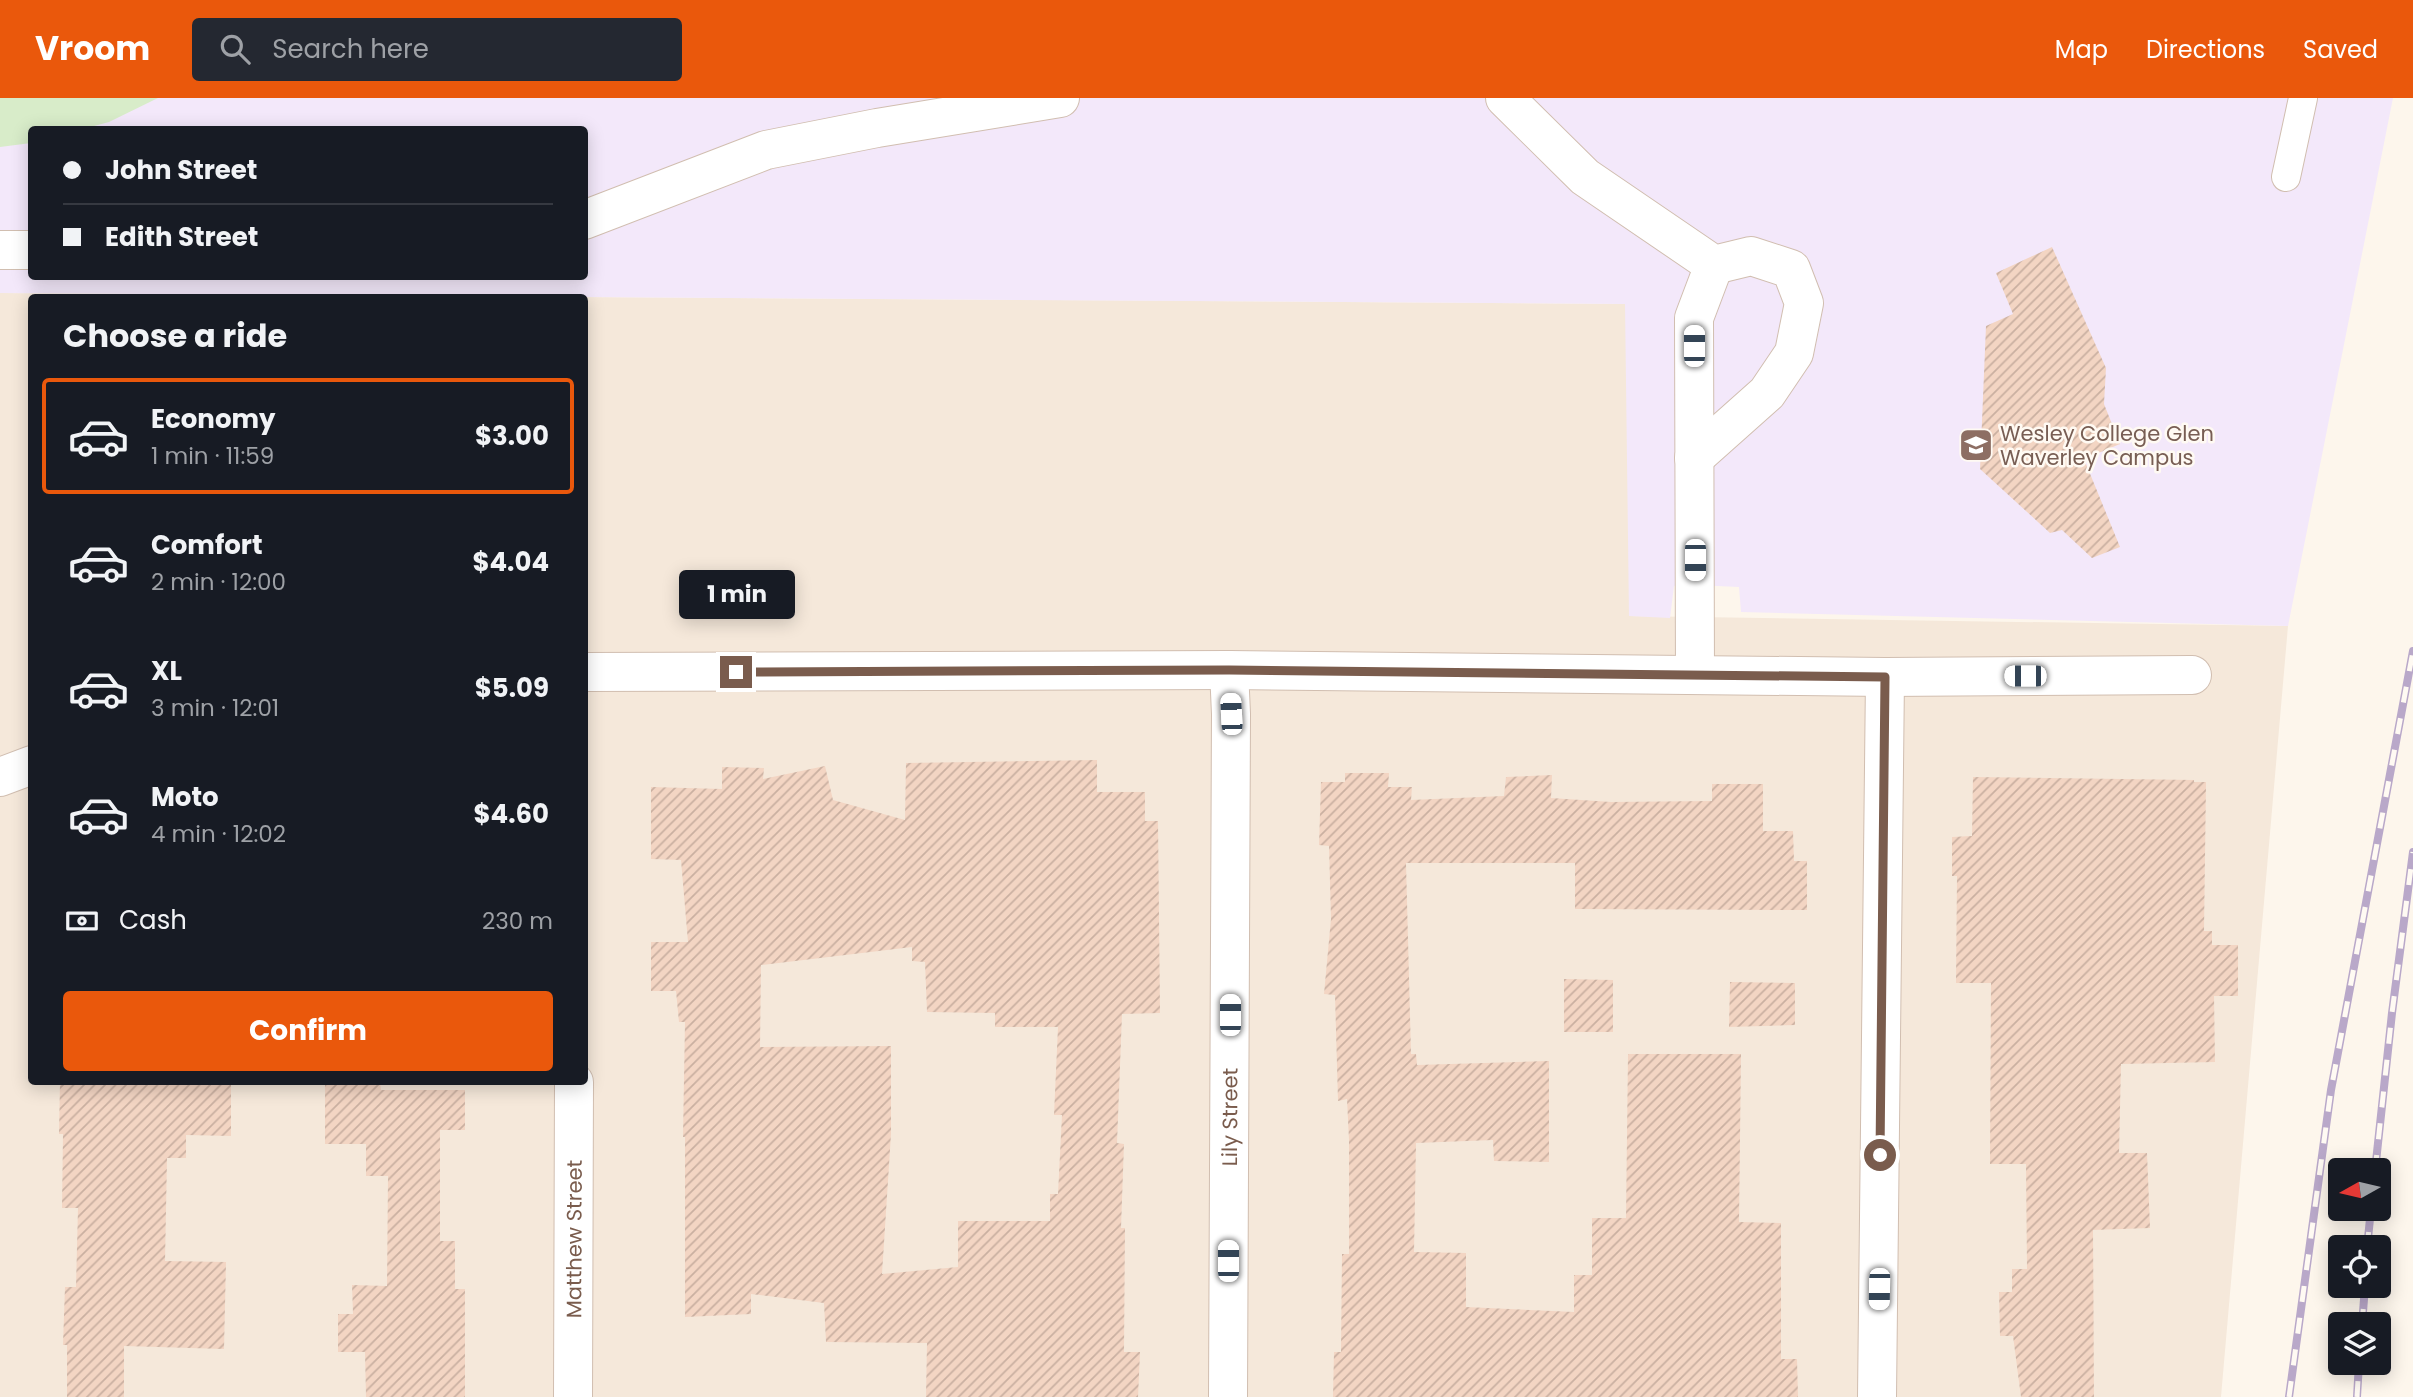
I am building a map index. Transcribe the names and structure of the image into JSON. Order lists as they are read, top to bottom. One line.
{"streets":{"street":["Lily Street","Matthew Street"]},"places":{"school or university":["Wesley College Glen Waverley Campus"]},"north":"left","page":{"header":"Vroom","search":"Search here","nav":["Map","Directions","Saved"],"banner":["John Street","Edith Street"],"heading":"Choose a ride","list":[{"name":"Economy","note":"1 min · 11:59","value":"$3.00"},{"name":"Comfort","note":"2 min · 12:00","value":"$4.04"},{"name":"XL","note":"3 min · 12:01","value":"$5.09"},{"name":"Moto","note":"4 min · 12:02","value":"$4.60"}],"bubble":"1 min","pay":["Cash","230 m"],"buttons":"Confirm"}}
